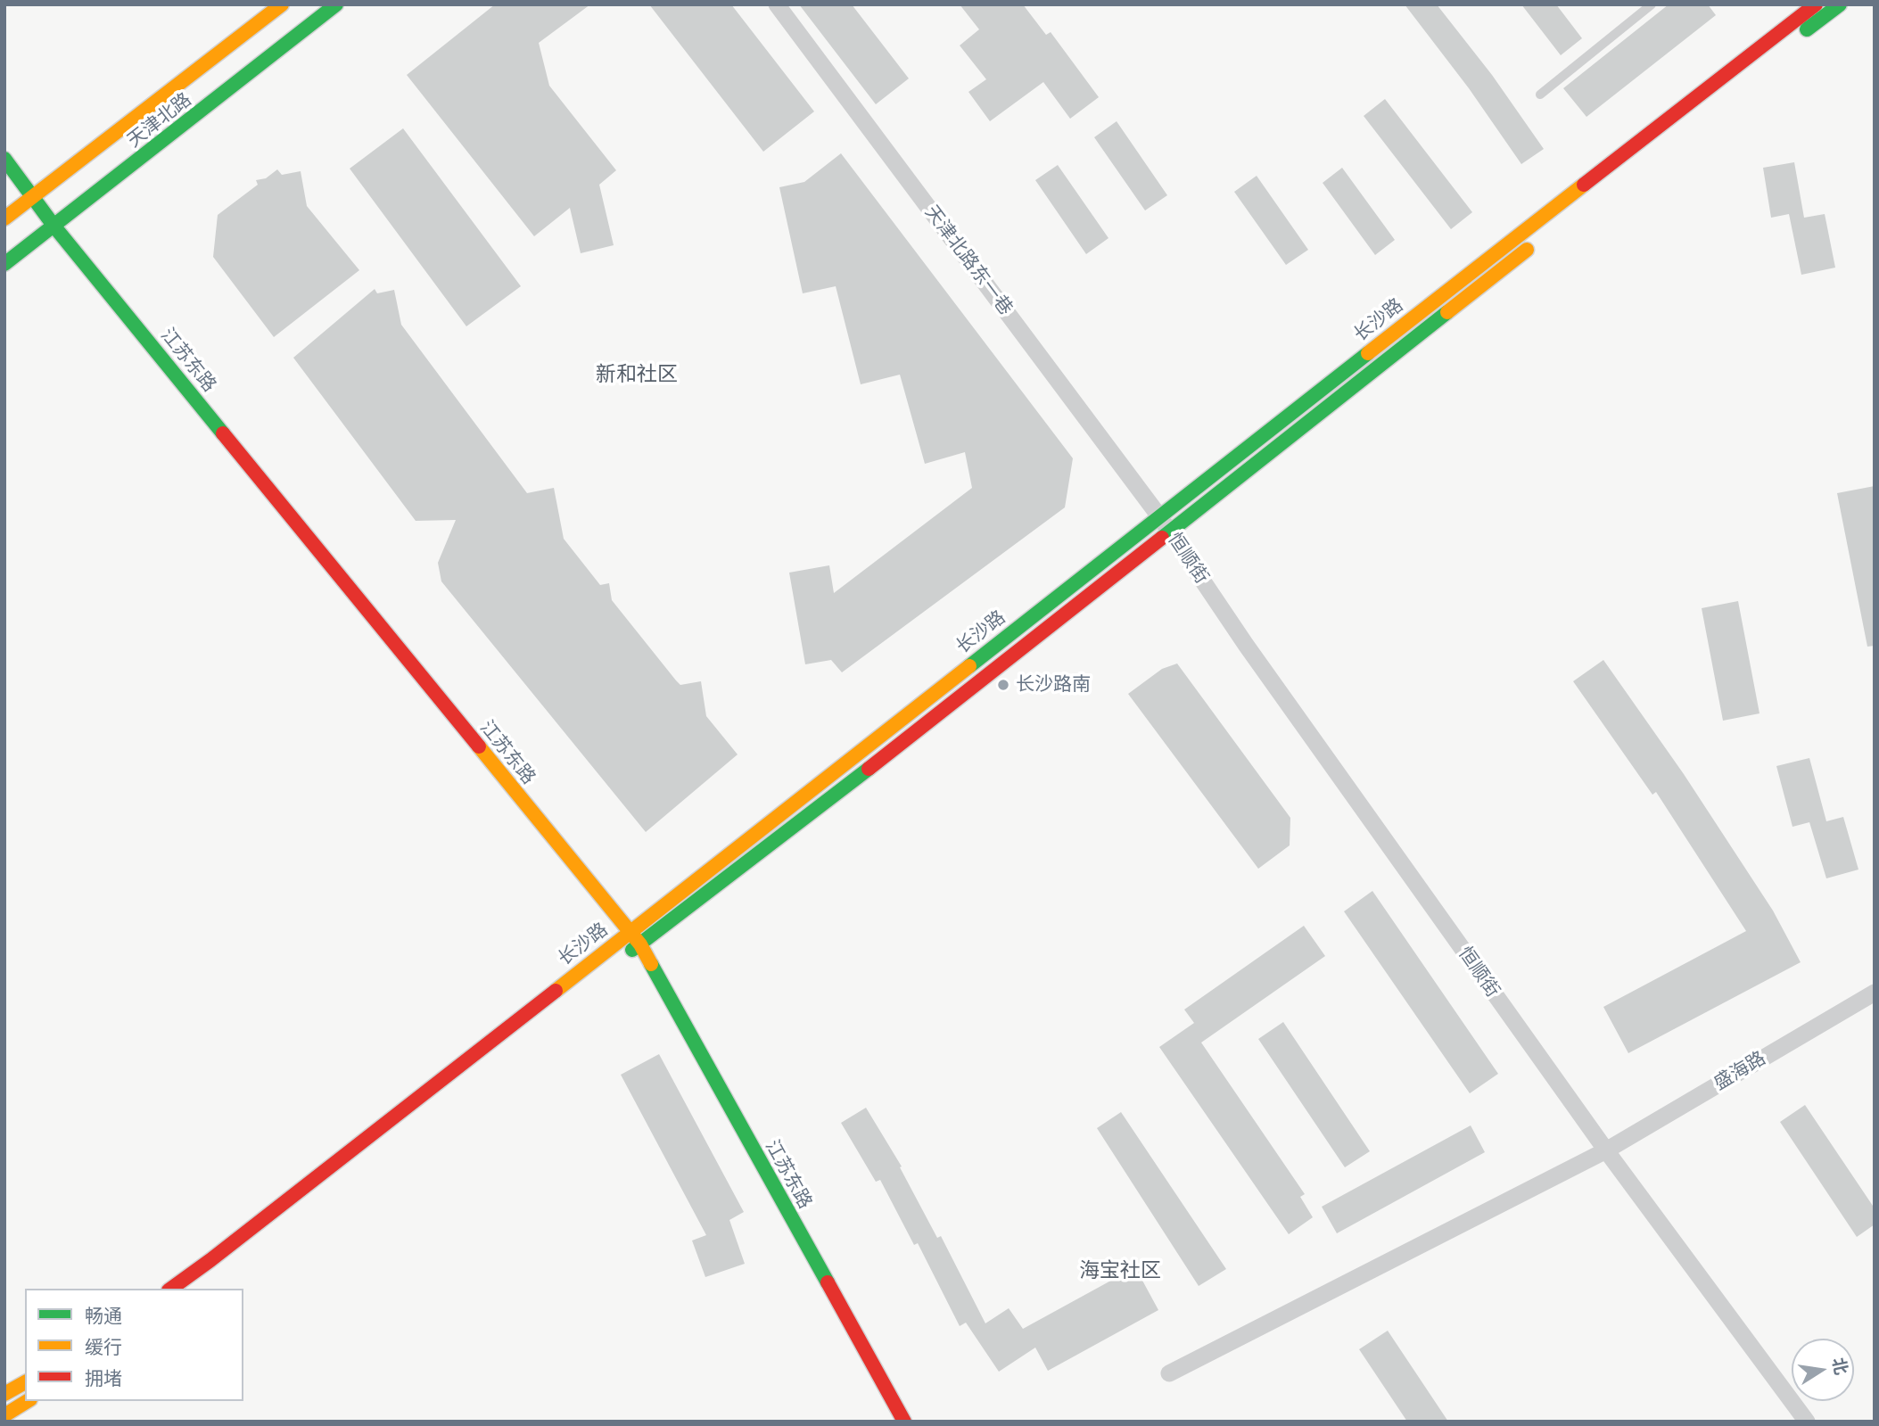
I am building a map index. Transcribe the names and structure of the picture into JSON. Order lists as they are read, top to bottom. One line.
{"streets":{"street":["天津北路","天津北路东一巷","长沙路","江苏东路","恒顺街","盛海路"]},"crossings":[["天津北路","江苏东路"],["天津北路东一巷","长沙路"],["天津北路东一巷","恒顺街"],["长沙路","江苏东路"],["长沙路","恒顺街"],["恒顺街","盛海路"]],"districts":["新和社区","海宝社区"],"places":["长沙路南"],"legend":["畅通","缓行","拥堵"],"north":"right"}
